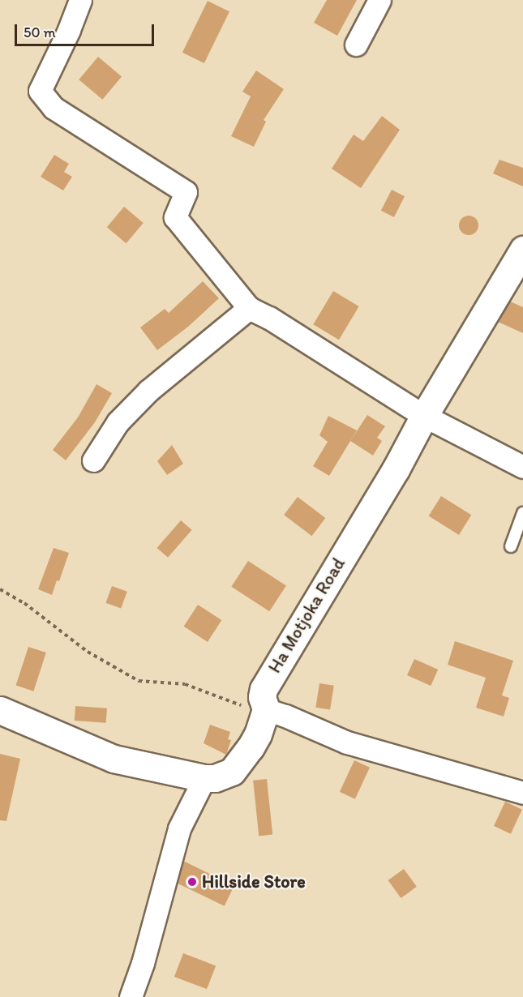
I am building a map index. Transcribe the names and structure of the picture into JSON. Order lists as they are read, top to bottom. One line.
{"streets":{"street":["Ha Motjoka Road"]},"places":["Hillside Store"],"scale_bar":"50 m"}
